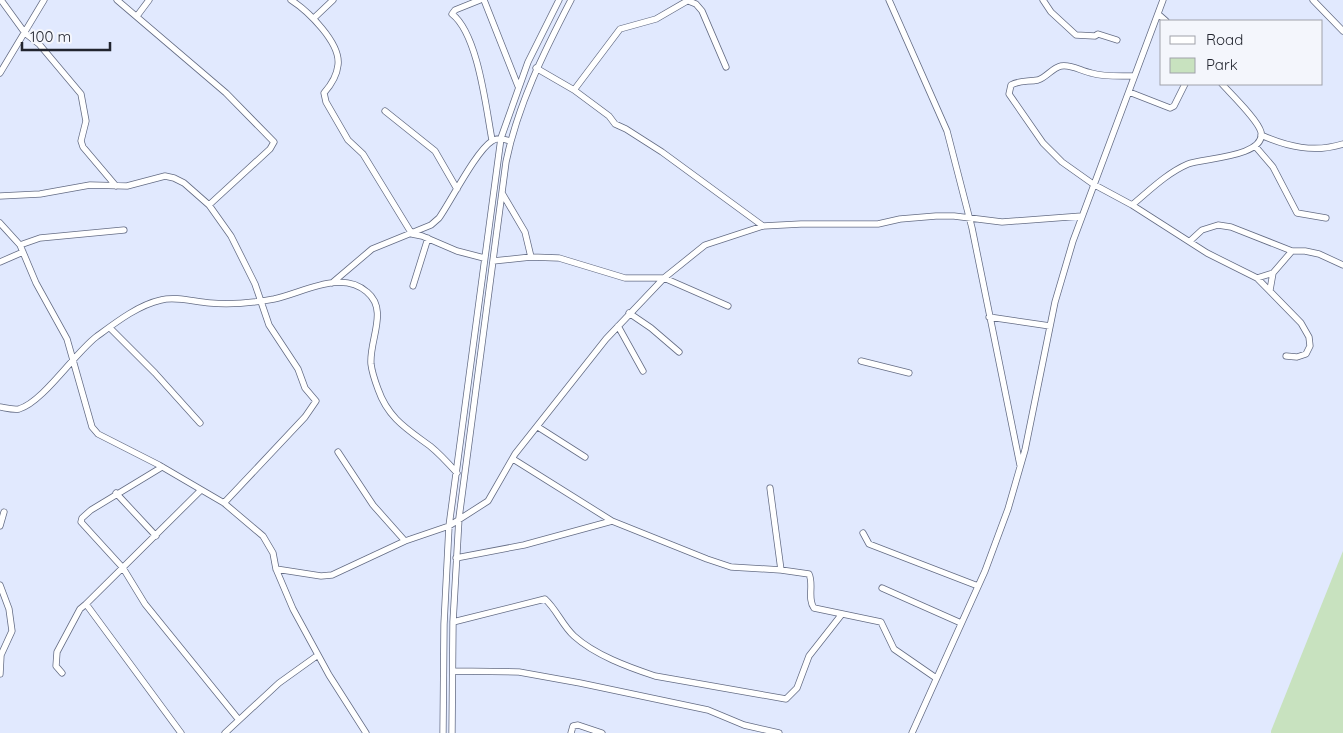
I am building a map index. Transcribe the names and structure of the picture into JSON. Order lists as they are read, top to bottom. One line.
{"legend":["Road","Park"],"scale_bar":"100 m"}
